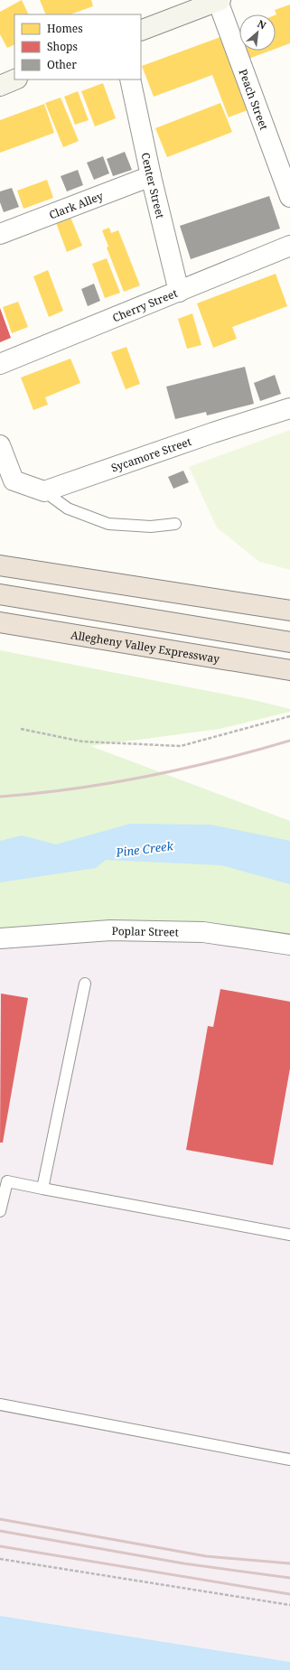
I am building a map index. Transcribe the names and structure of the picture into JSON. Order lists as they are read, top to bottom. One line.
{"streets":{"highway":["Allegheny Valley Expressway"],"street":["Peach Street","Center Street","Clark Alley","Cherry Street","Sycamore Street","Poplar Street"]},"crossings":[["Center Street","Clark Alley"],["Center Street","Cherry Street"]],"water":["Pine Creek"],"legend":["Homes","Shops","Other"],"north":"top right"}
